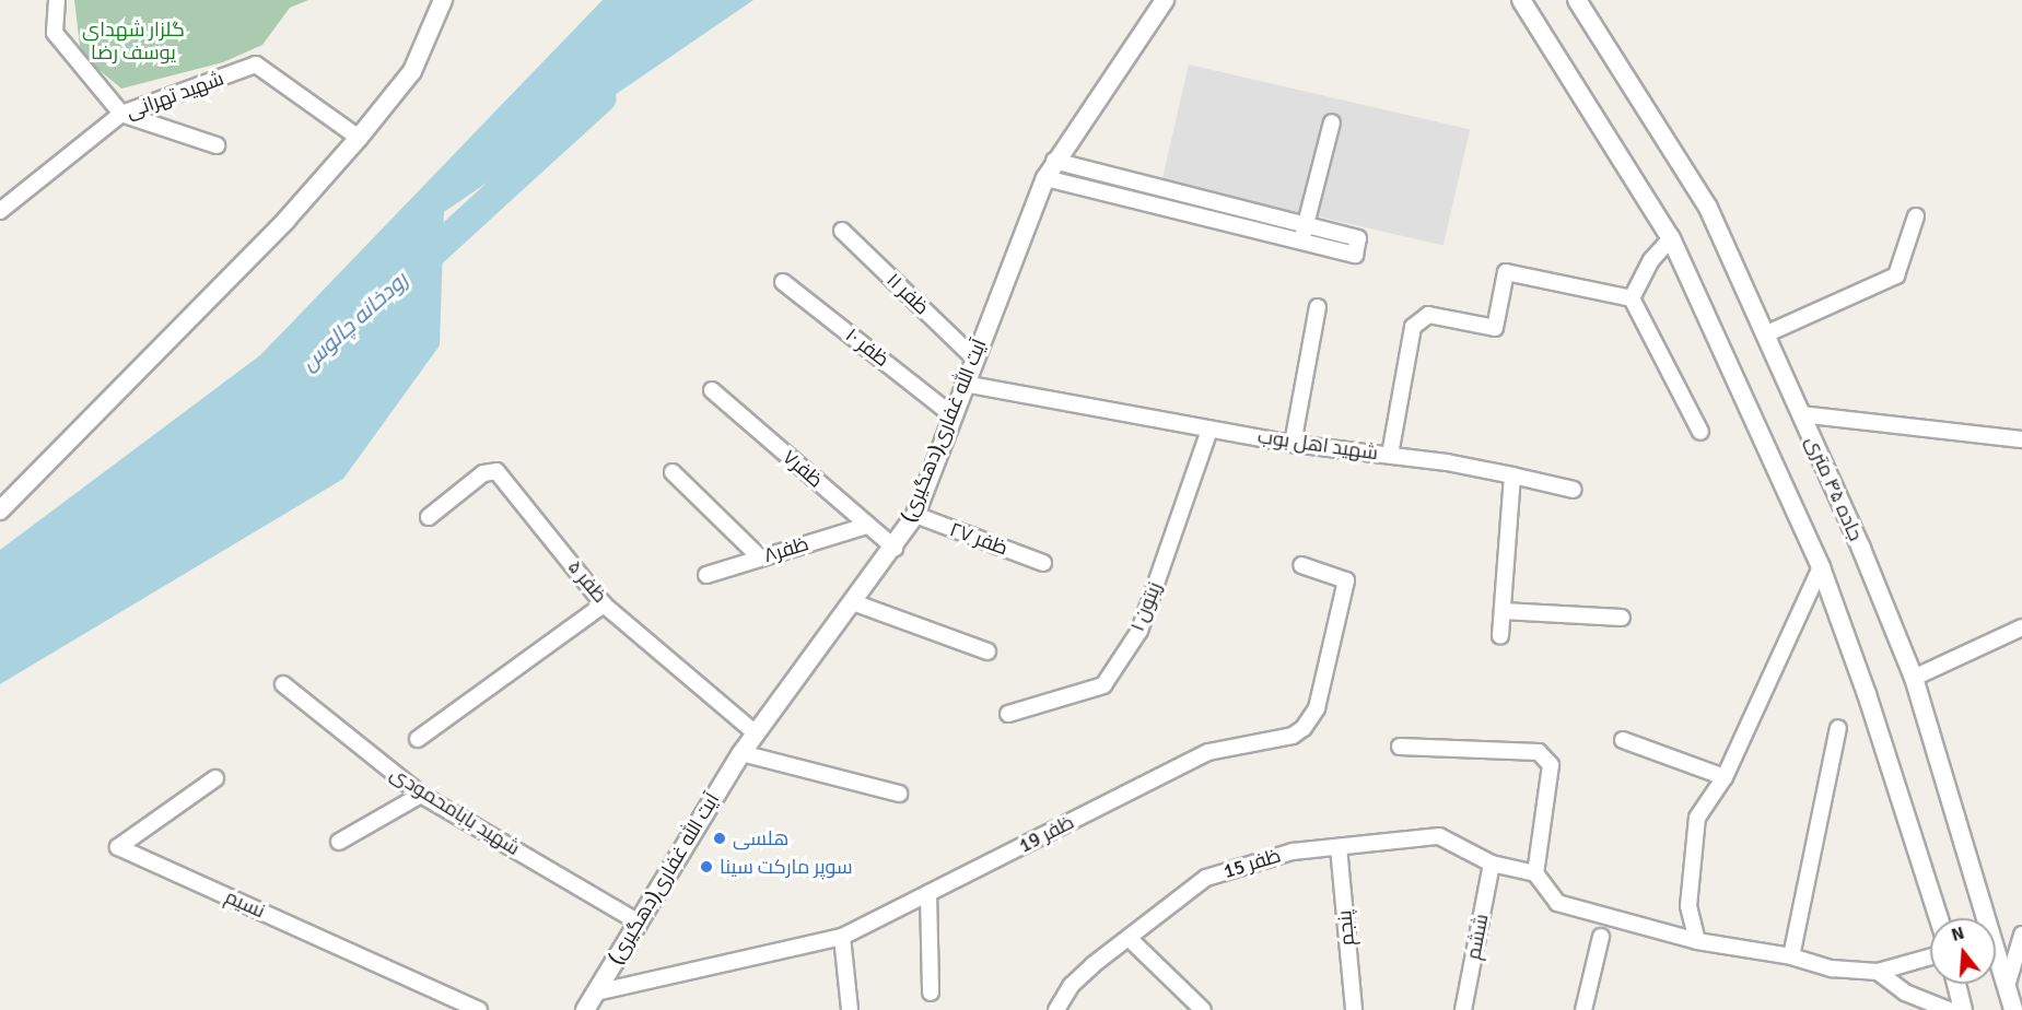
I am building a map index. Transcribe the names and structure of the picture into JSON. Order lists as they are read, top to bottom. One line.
{"streets":{"street":["شهید تهرانی","ظفر ۱۱","ظفر ۱۰","آیت الله غفاری(دهگیری)","شهید اهل بوب","ظفر۷","جاده ۴۵ متری","ظفر ۲۷","ظفر۸","ظفر ۵","زیتون ۱","شهید بابامحمودی","ظفر 19","ظفر 15","نسیم","پنجم","ششم"]},"crossings":[["ظفر ۱۱","آیت الله غفاری(دهگیری)"],["ظفر ۱۰","آیت الله غفاری(دهگیری)"],["آیت الله غفاری(دهگیری)","شهید اهل بوب"],["آیت الله غفاری(دهگیری)","ظفر۷"],["آیت الله غفاری(دهگیری)","ظفر ۲۷"],["آیت الله غفاری(دهگیری)","ظفر ۵"],["آیت الله غفاری(دهگیری)","شهید بابامحمودی"],["آیت الله غفاری(دهگیری)","ظفر 19"],["شهید اهل بوب","زیتون ۱"],["ظفر۷","ظفر۸"],["ظفر 15","پنجم"],["ظفر 15","ششم"]],"water":["رودخانه چالوس"],"parks":["گلزار شهدای یوسف رضا"],"places":["هلسی","سوپر مارکت سینا"],"north":"top"}
